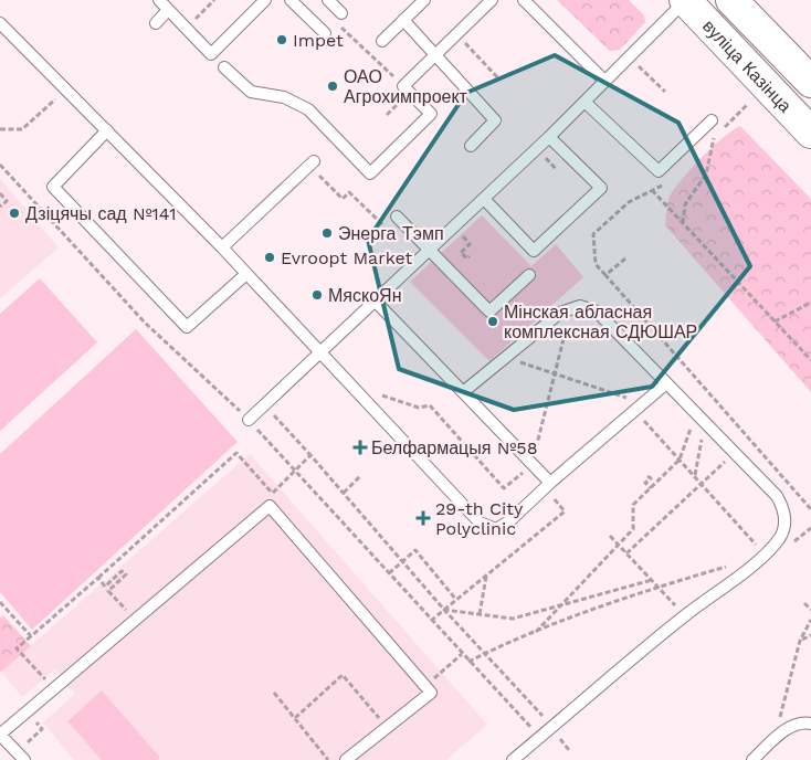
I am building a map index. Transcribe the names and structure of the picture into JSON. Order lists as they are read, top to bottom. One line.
{"streets":{"main road":["вуліца Казінца"]},"places":{"other":["Impet","ОАО Агрохимпроект","Дзіцячы сад №141","Энерга Тэмп","Evroopt Market","МяскоЯн","Мінская абласная комплексная СДЮШАР"],"health":["Белфармацыя №58","29-th City Polyclinic"]}}
